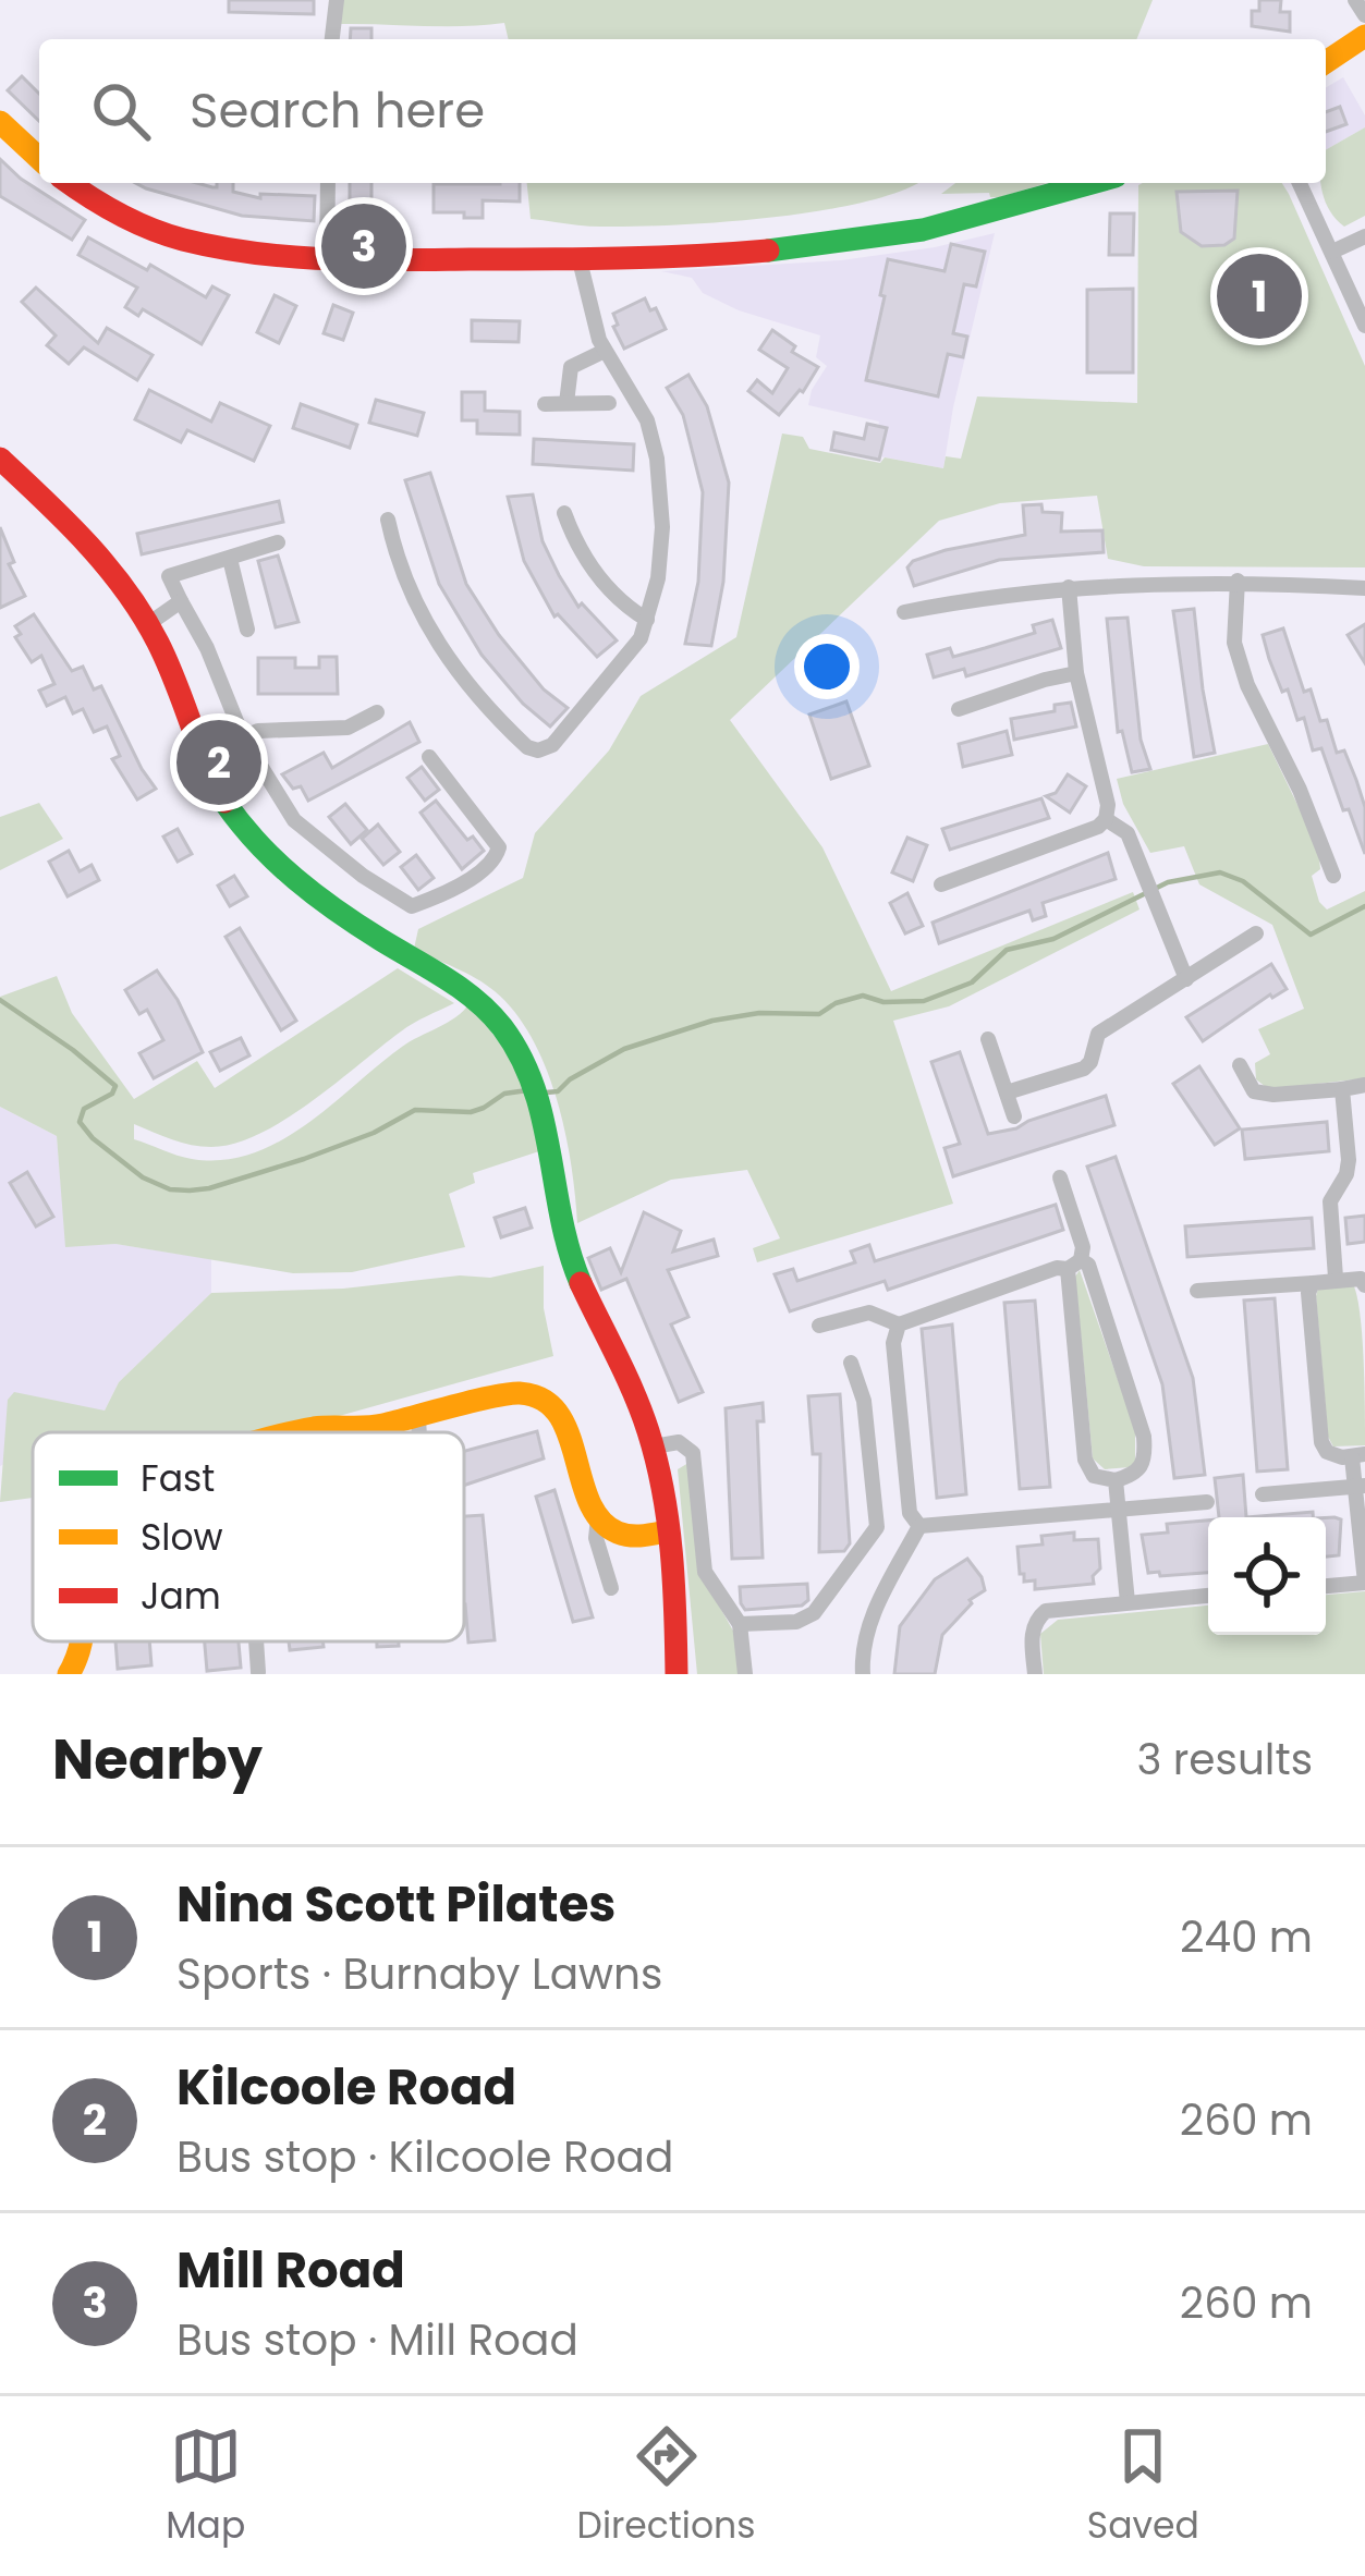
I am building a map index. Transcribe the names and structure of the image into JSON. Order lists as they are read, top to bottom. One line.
{"legend":["Fast","Slow","Jam"],"page":{"search":"Search here","pins":["3","1","2"],"heading":["Nearby","3 results"],"list":[{"mark":"1","name":"Nina Scott Pilates","note":"Sports · Burnaby Lawns","value":"240 m"},{"mark":"2","name":"Kilcoole Road","note":"Bus stop · Kilcoole Road","value":"260 m"},{"mark":"3","name":"Mill Road","note":"Bus stop · Mill Road","value":"260 m"}],"nav":["Map","Directions","Saved"]}}
